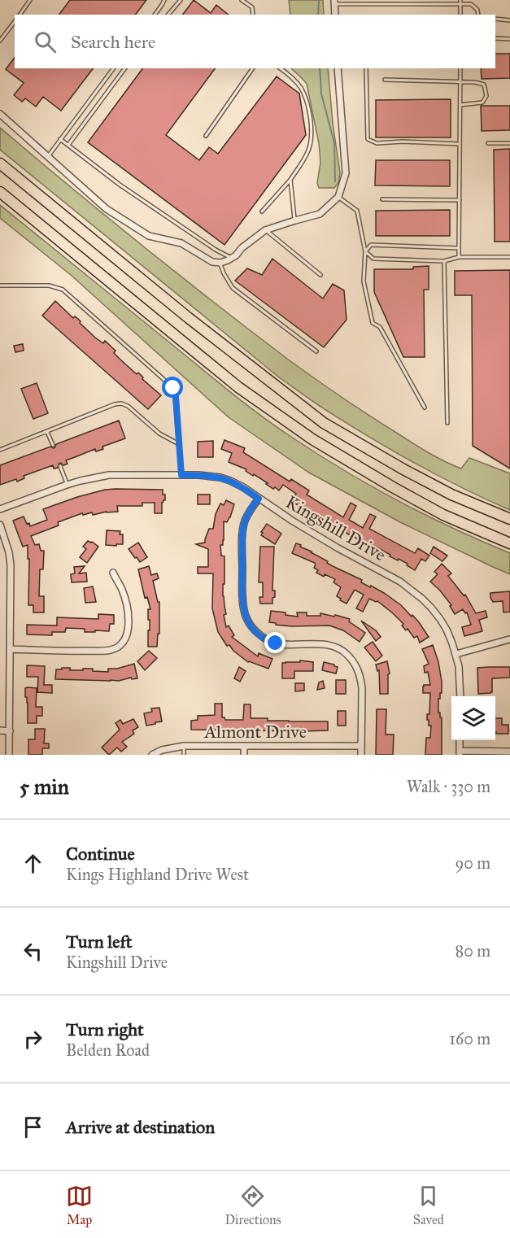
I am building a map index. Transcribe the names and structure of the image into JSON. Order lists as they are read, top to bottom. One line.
{"streets":{"street":["Kingshill Drive","Almont Drive"]},"page":{"search":"Search here","heading":["5 min","Walk · 330 m"],"list":[["Continue","Kings Highland Drive West","90 m"],["Turn left","Kingshill Drive","80 m"],["Turn right","Belden Road","160 m"],"Arrive at destination"],"nav":["Map","Directions","Saved"]}}
